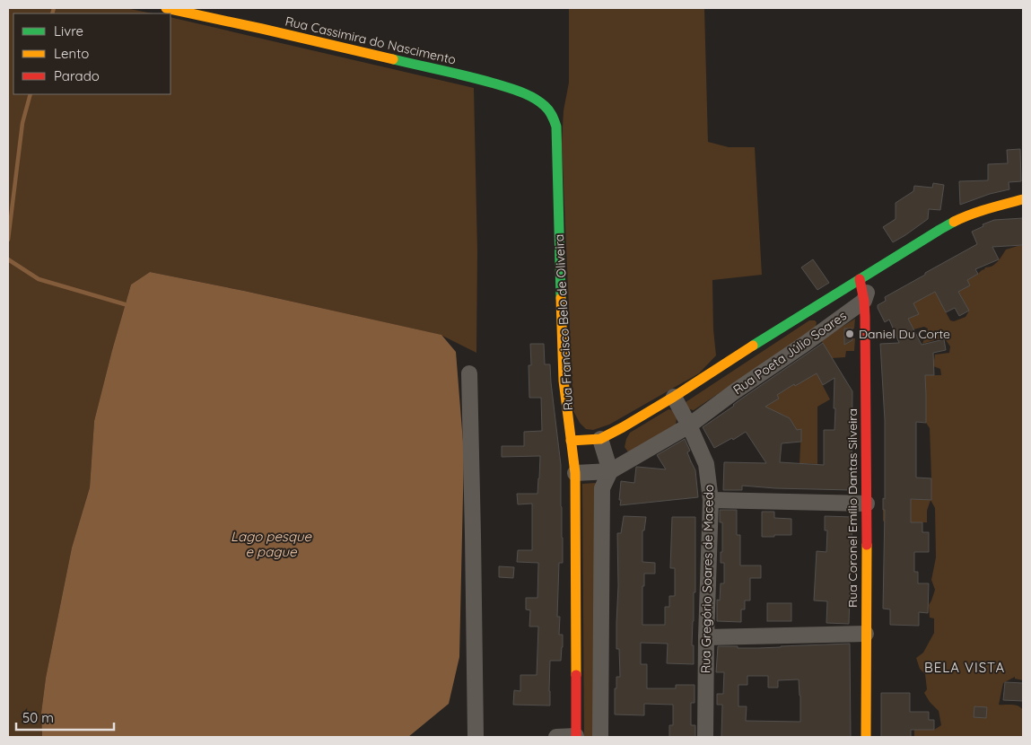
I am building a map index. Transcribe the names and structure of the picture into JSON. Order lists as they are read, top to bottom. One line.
{"streets":{"street":["Rua Cassimira do Nascimento","Rua Francisco Belo de Oliveira","Rua Poeta Júlio Soares","Rua Coronel Emílio Dantas Silveira","Rua Gregório Soares de Macedo"]},"crossings":[["Rua Cassimira do Nascimento","Rua Francisco Belo de Oliveira"],["Rua Francisco Belo de Oliveira","Rua Poeta Júlio Soares"],["Rua Poeta Júlio Soares","Rua Coronel Emílio Dantas Silveira"],["Rua Poeta Júlio Soares","Rua Gregório Soares de Macedo"]],"districts":["BELA VISTA"],"water":["Lago pesque e pague"],"places":["Daniel Du Corte"],"legend":["Livre","Lento","Parado"],"scale_bar":"50 m"}
